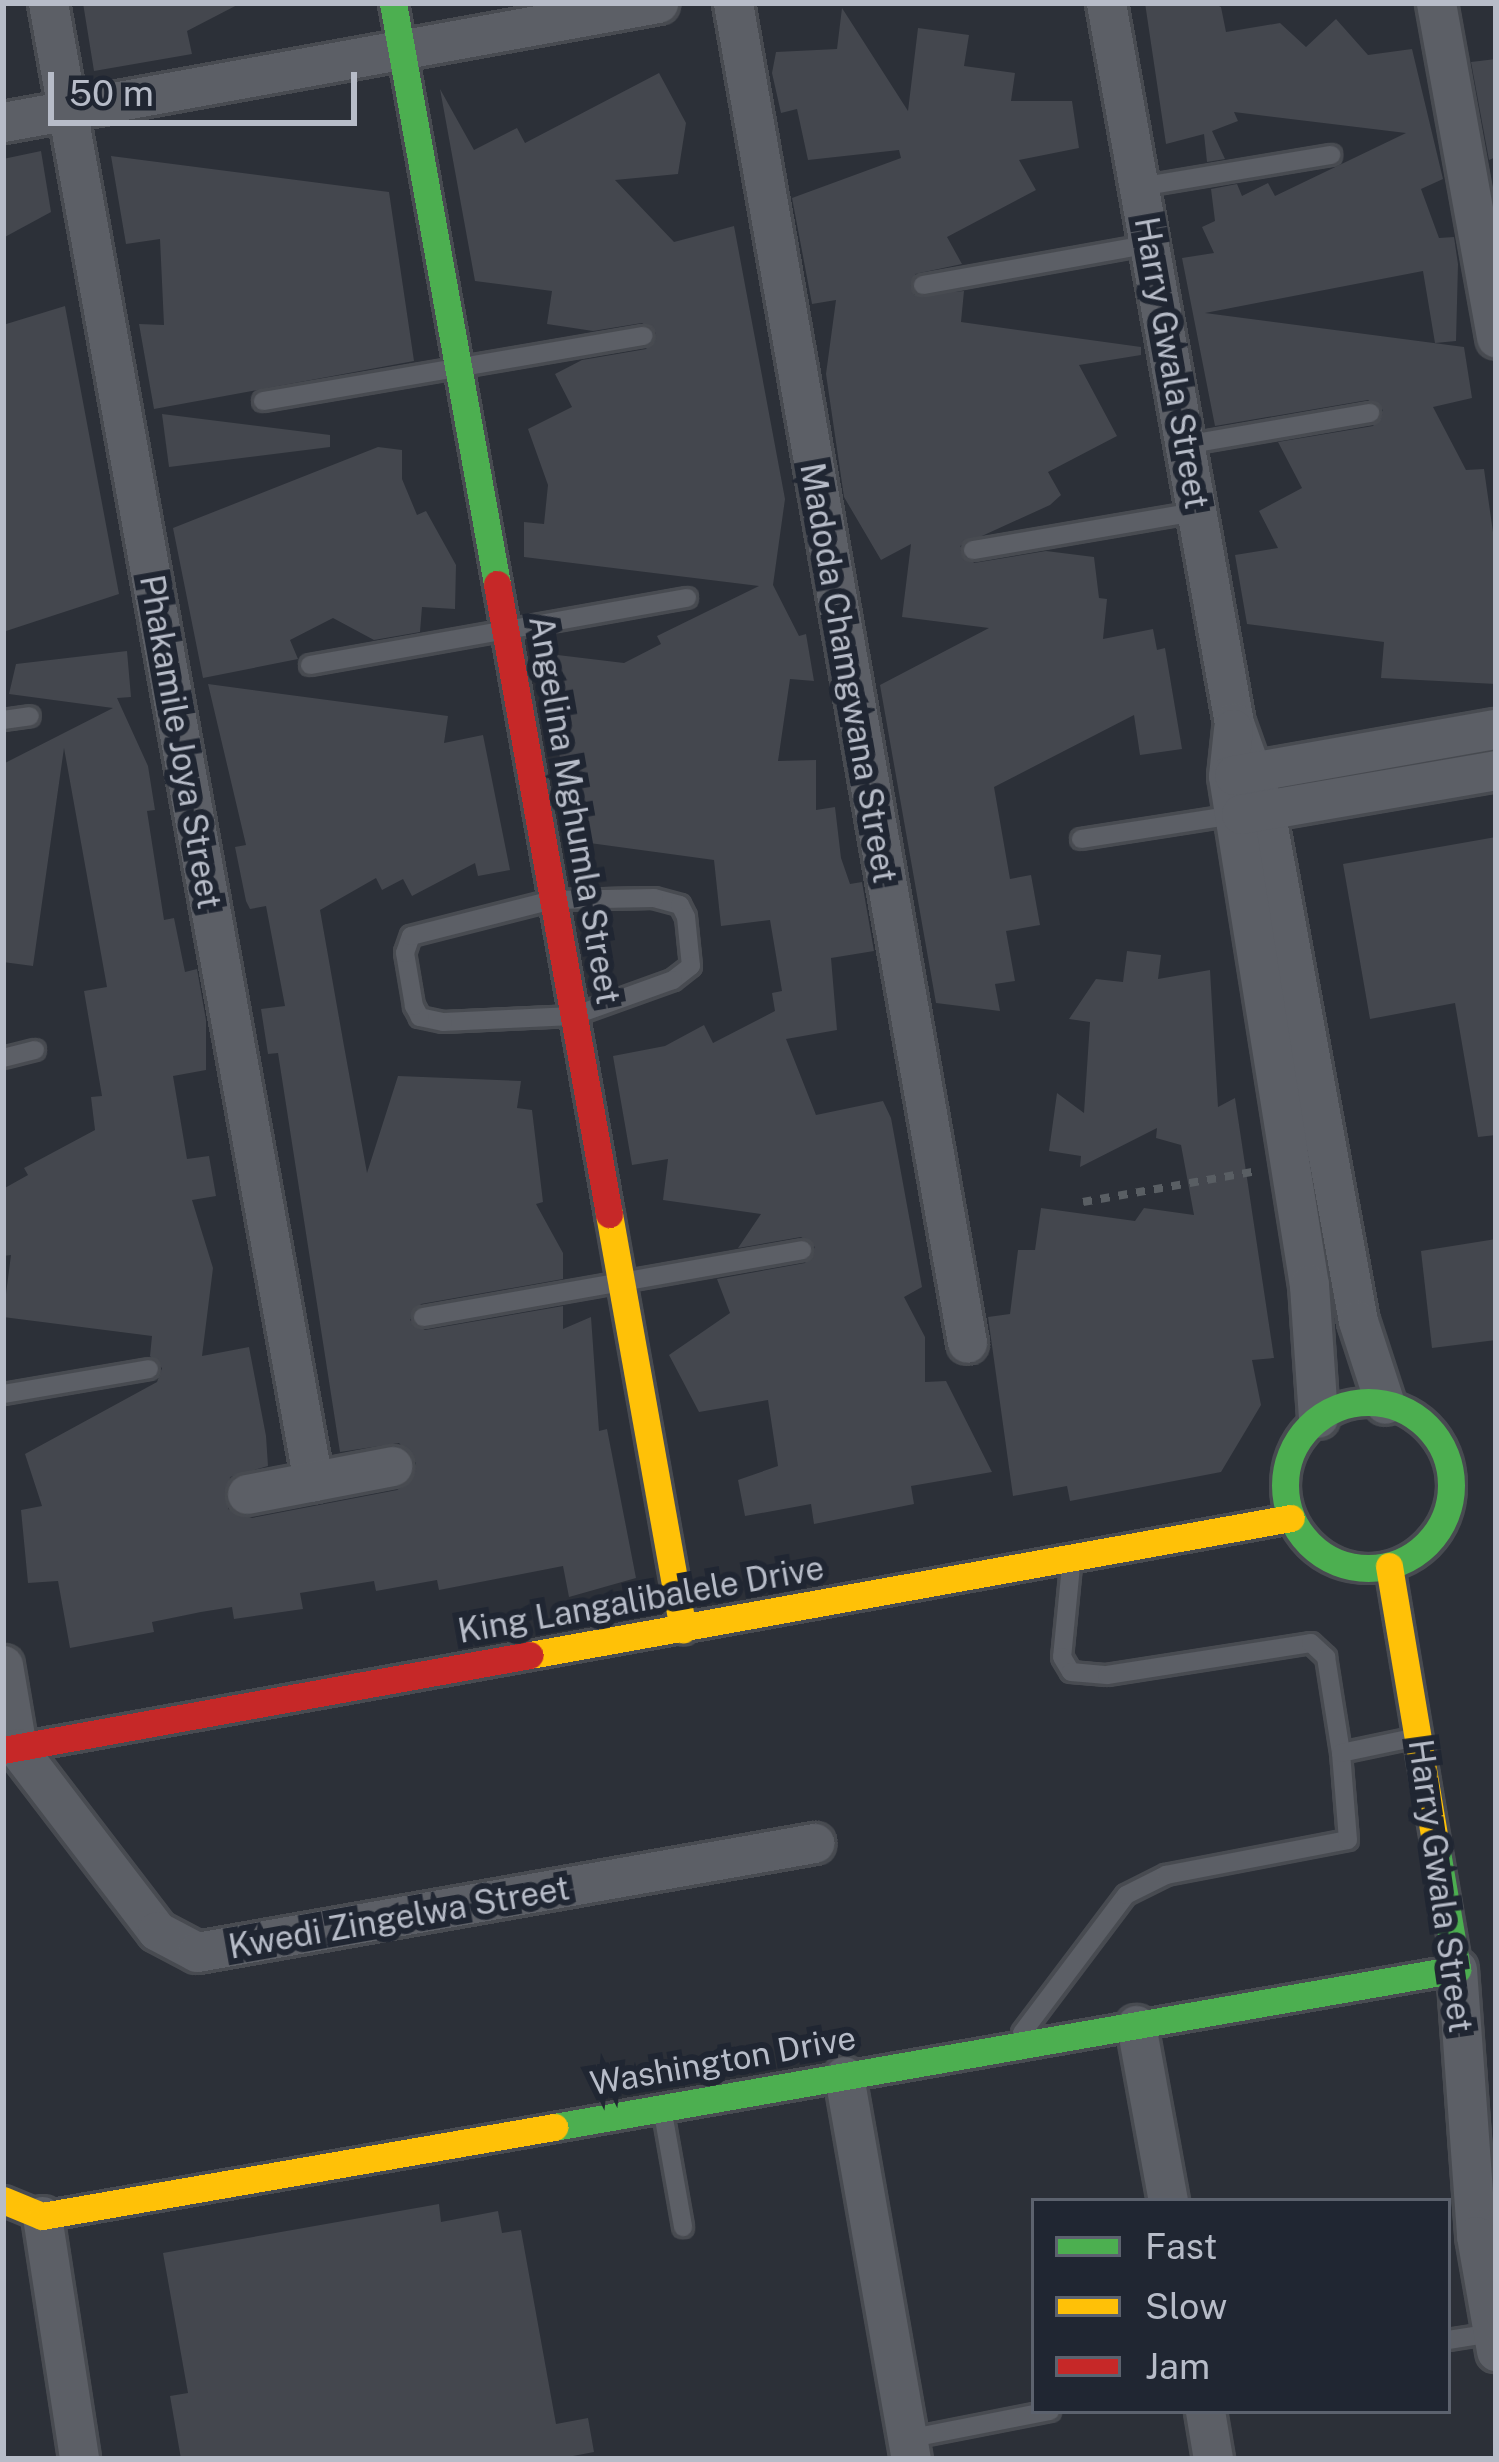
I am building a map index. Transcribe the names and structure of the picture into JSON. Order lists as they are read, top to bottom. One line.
{"streets":{"street":["Harry Gwala Street","Madoda Chamgwana Street","Phakamile Joya Street","Angelina Mghumla Street","King Langalibalele Drive","Kwedi Zingelwa Street","Washington Drive"]},"crossings":[["Harry Gwala Street","King Langalibalele Drive"],["Harry Gwala Street","Washington Drive"],["Angelina Mghumla Street","King Langalibalele Drive"],["King Langalibalele Drive","Kwedi Zingelwa Street"]],"legend":["Fast","Slow","Jam"],"scale_bar":"50 m"}
